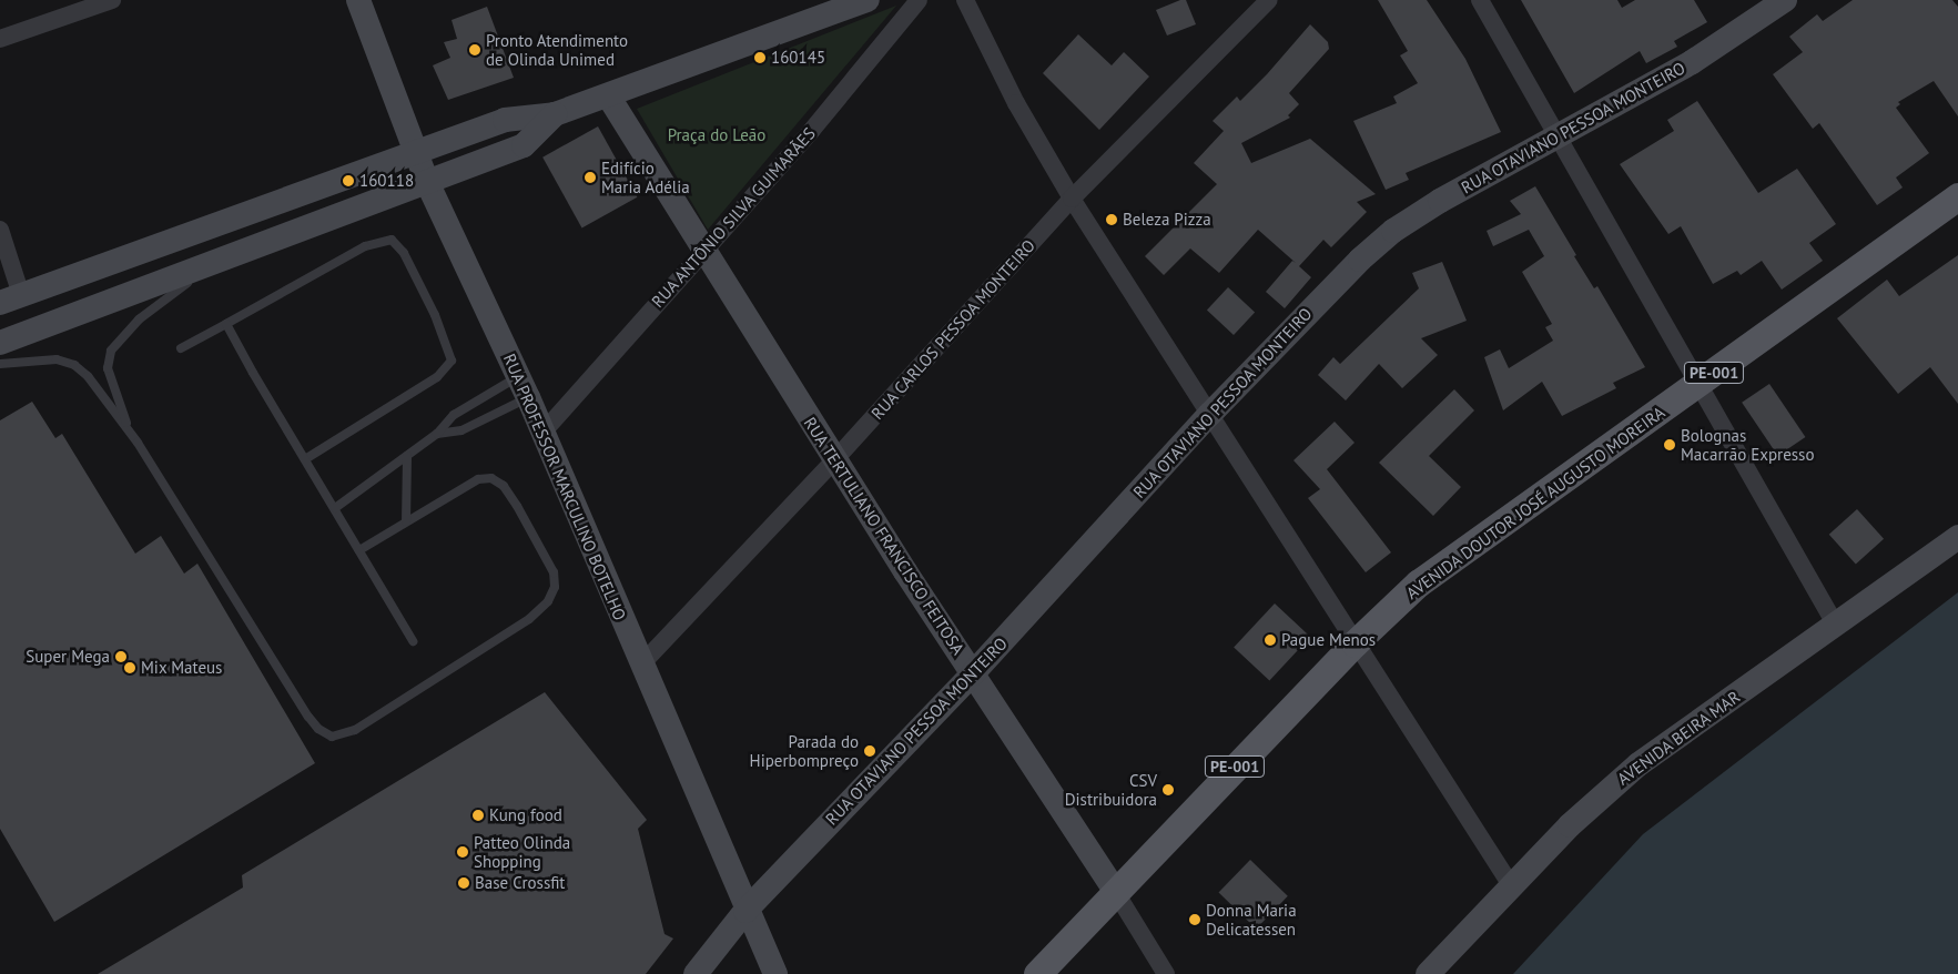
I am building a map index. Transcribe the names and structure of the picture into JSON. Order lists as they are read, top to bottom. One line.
{"streets":{"main road":["PE-001","AVENIDA DOUTOR JOSÉ AUGUSTO MOREIRA"],"street":["RUA OTAVIANO PESSOA MONTEIRO","RUA ANTÔNIO SILVA GUIMARÃES","RUA CARLOS PESSOA MONTEIRO","RUA PROFESSOR MARCULINO BOTELHO","RUA TERTULIANO FRANCISCO FEITOSA","AVENIDA BEIRA MAR"]},"crossings":[["RUA OTAVIANO PESSOA MONTEIRO","RUA PROFESSOR MARCULINO BOTELHO"],["RUA OTAVIANO PESSOA MONTEIRO","RUA TERTULIANO FRANCISCO FEITOSA"],["RUA ANTÔNIO SILVA GUIMARÃES","RUA PROFESSOR MARCULINO BOTELHO"],["RUA ANTÔNIO SILVA GUIMARÃES","RUA TERTULIANO FRANCISCO FEITOSA"],["RUA CARLOS PESSOA MONTEIRO","RUA PROFESSOR MARCULINO BOTELHO"],["RUA CARLOS PESSOA MONTEIRO","RUA TERTULIANO FRANCISCO FEITOSA"],["AVENIDA DOUTOR JOSÉ AUGUSTO MOREIRA","RUA TERTULIANO FRANCISCO FEITOSA"]],"parks":["Praça do Leão"],"places":["Pronto Atendimento de Olinda Unimed","160145","Edifício Maria Adélia","160118","Beleza Pizza","Bolognas Macarrão Expresso","Pague Menos","Super Mega","Mix Mateus","Parada do Hiperbompreço","CSV Distribuidora","Kung food","Patteo Olinda Shopping","Base Crossfit","Donna Maria Delicatessen"]}
